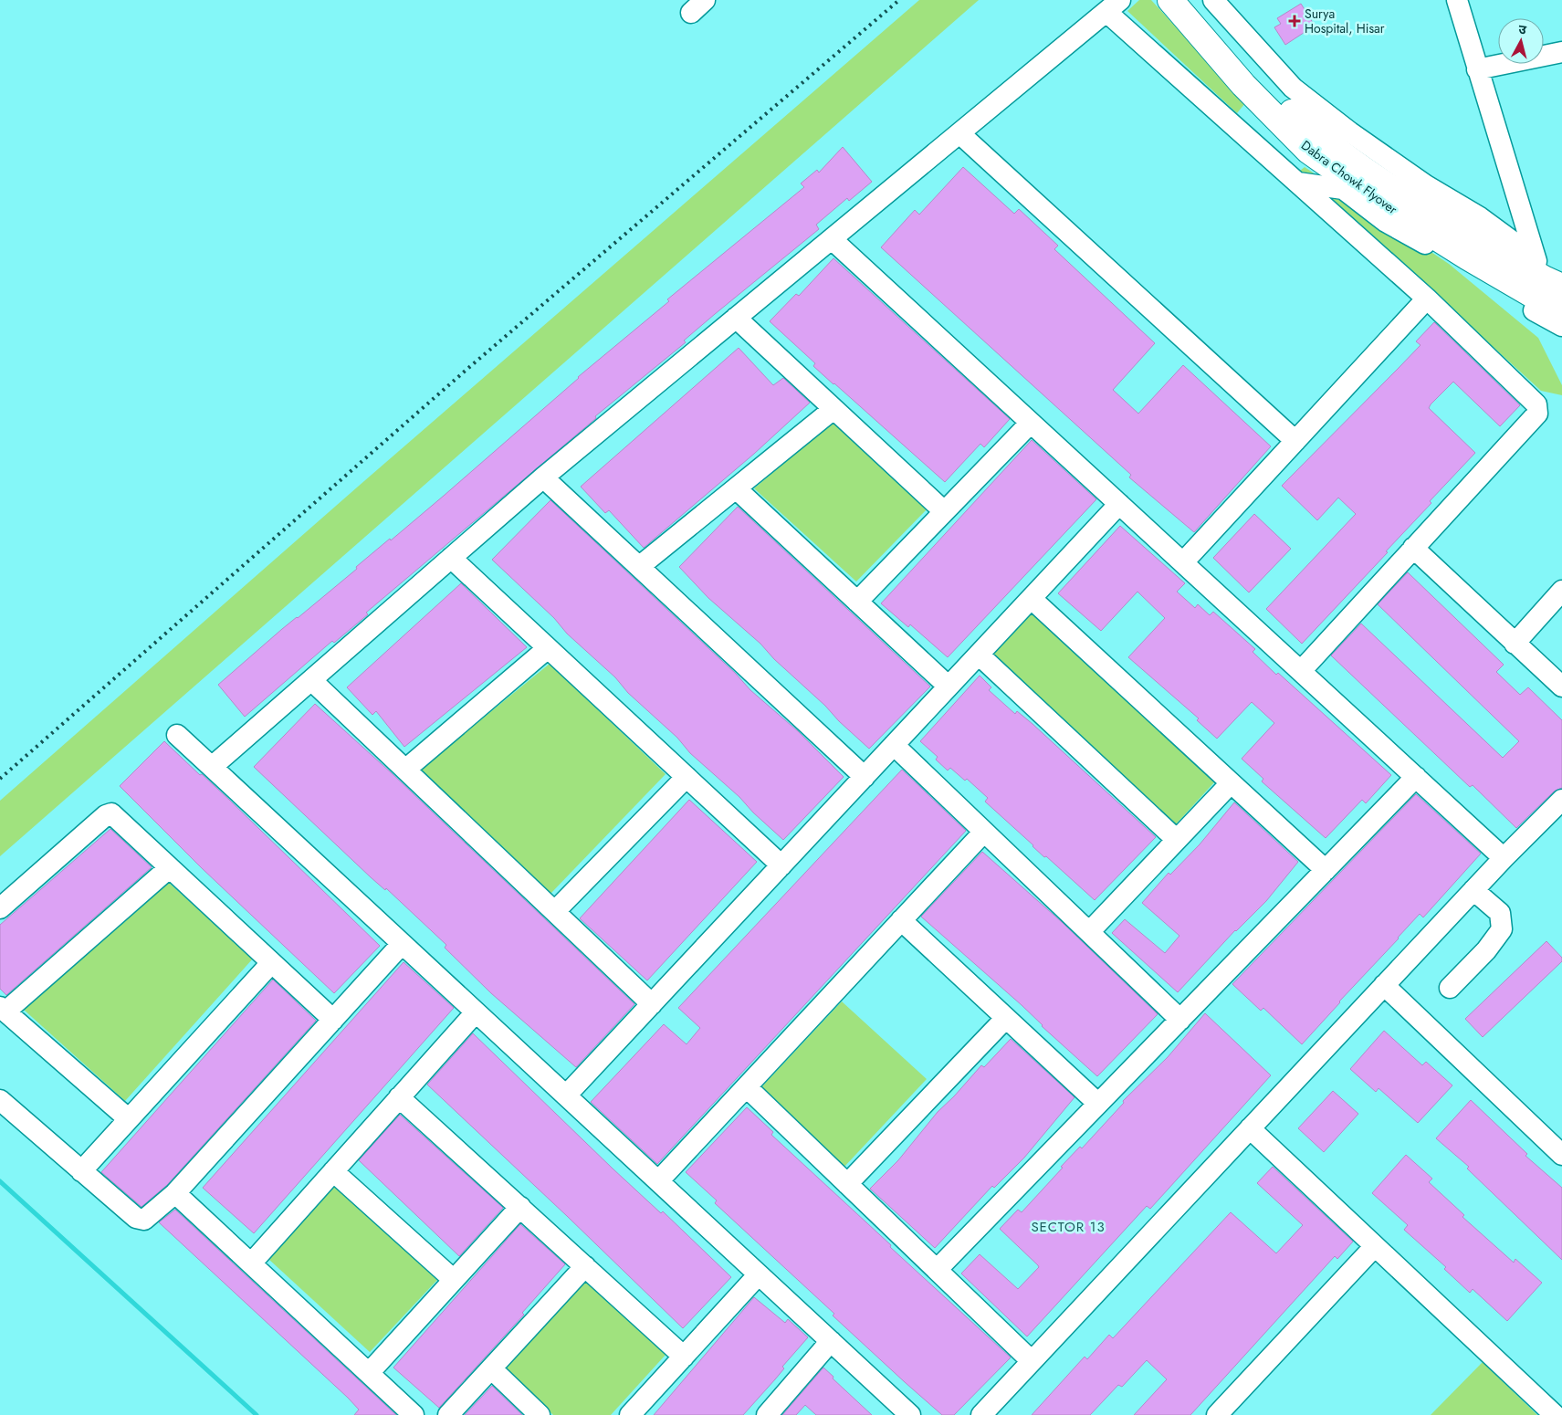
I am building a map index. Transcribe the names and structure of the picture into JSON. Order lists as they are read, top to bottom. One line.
{"streets":{"main road":["Dabra Chowk Flyover"]},"districts":["SECTOR 13"],"places":{"health":["Surya Hospital, Hisar"]},"north":"top"}
